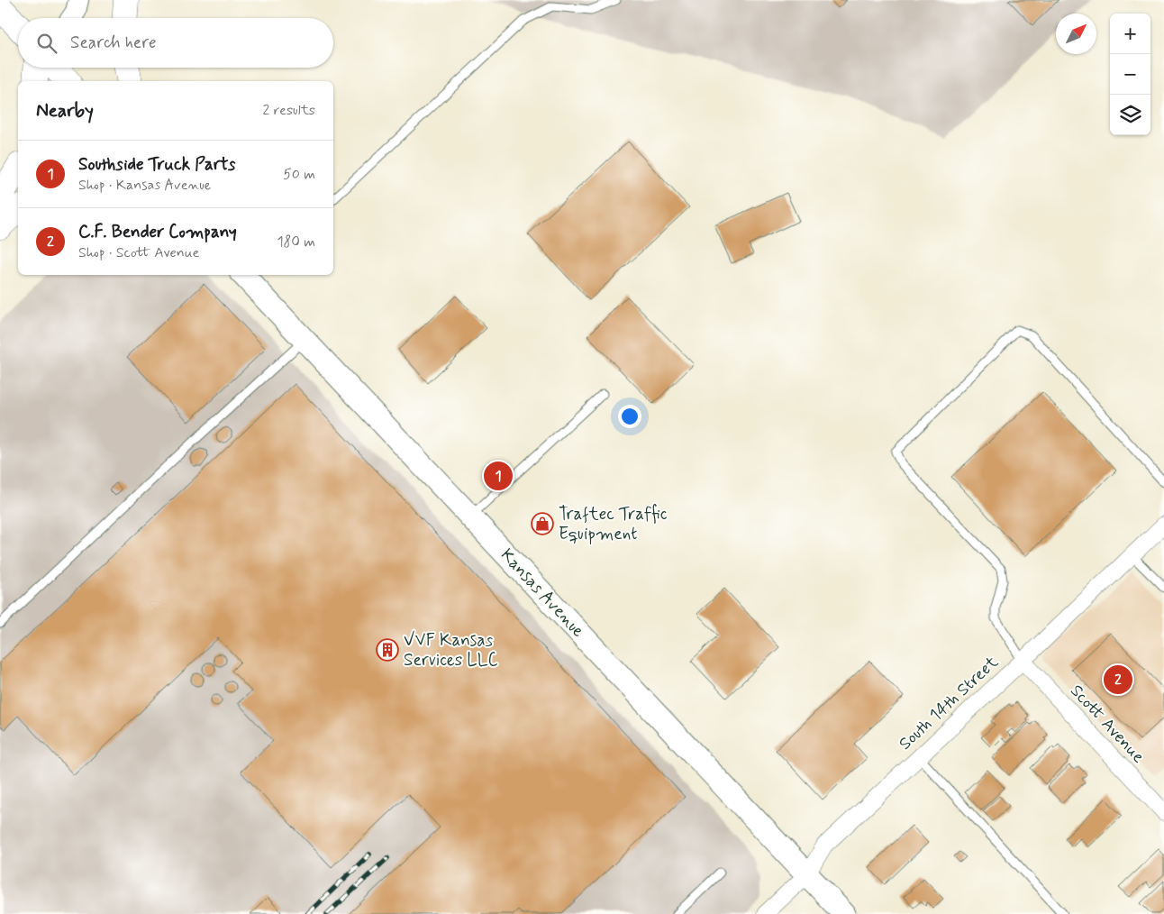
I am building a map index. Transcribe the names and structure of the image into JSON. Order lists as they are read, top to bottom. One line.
{"streets":{"main road":["Kansas Avenue"],"street":["South 14th Street","Scott Avenue"]},"crossings":[["Kansas Avenue","South 14th Street"],["South 14th Street","Scott Avenue"]],"places":{"shop":["Traftec Traffic Equipment"],"building":["VVF Kansas Services LLC"]},"north":"top right","page":{"map_buttons":["+","−"],"search":"Search here","heading":["Nearby","2 results"],"list":[{"mark":"1","name":"Southside Truck Parts","note":"Shop · Kansas Avenue","value":"50 m"},{"mark":"2","name":"C.F. Bender Company","note":"Shop · Scott Avenue","value":"180 m"}],"pins":["1","2"]}}
